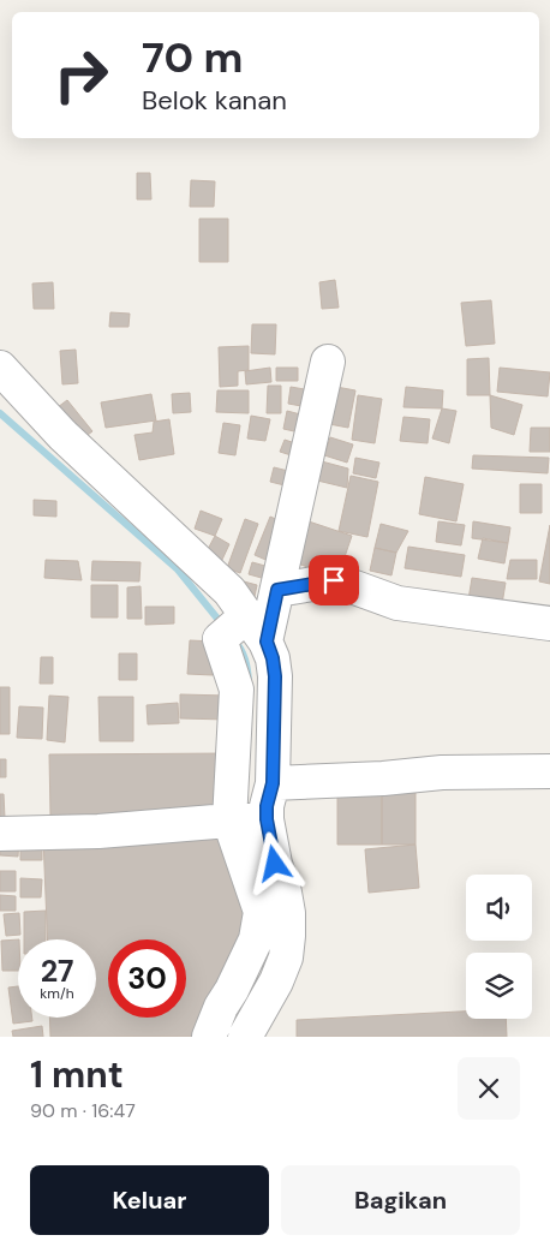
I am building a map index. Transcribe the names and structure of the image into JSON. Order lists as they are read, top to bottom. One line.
{"page":{"turn":["70 m","Belok kanan"],"speed":"27 km/h","limit":"30","heading":["1 mnt","90 m · 16:47"],"buttons":["Keluar","Bagikan"]}}
